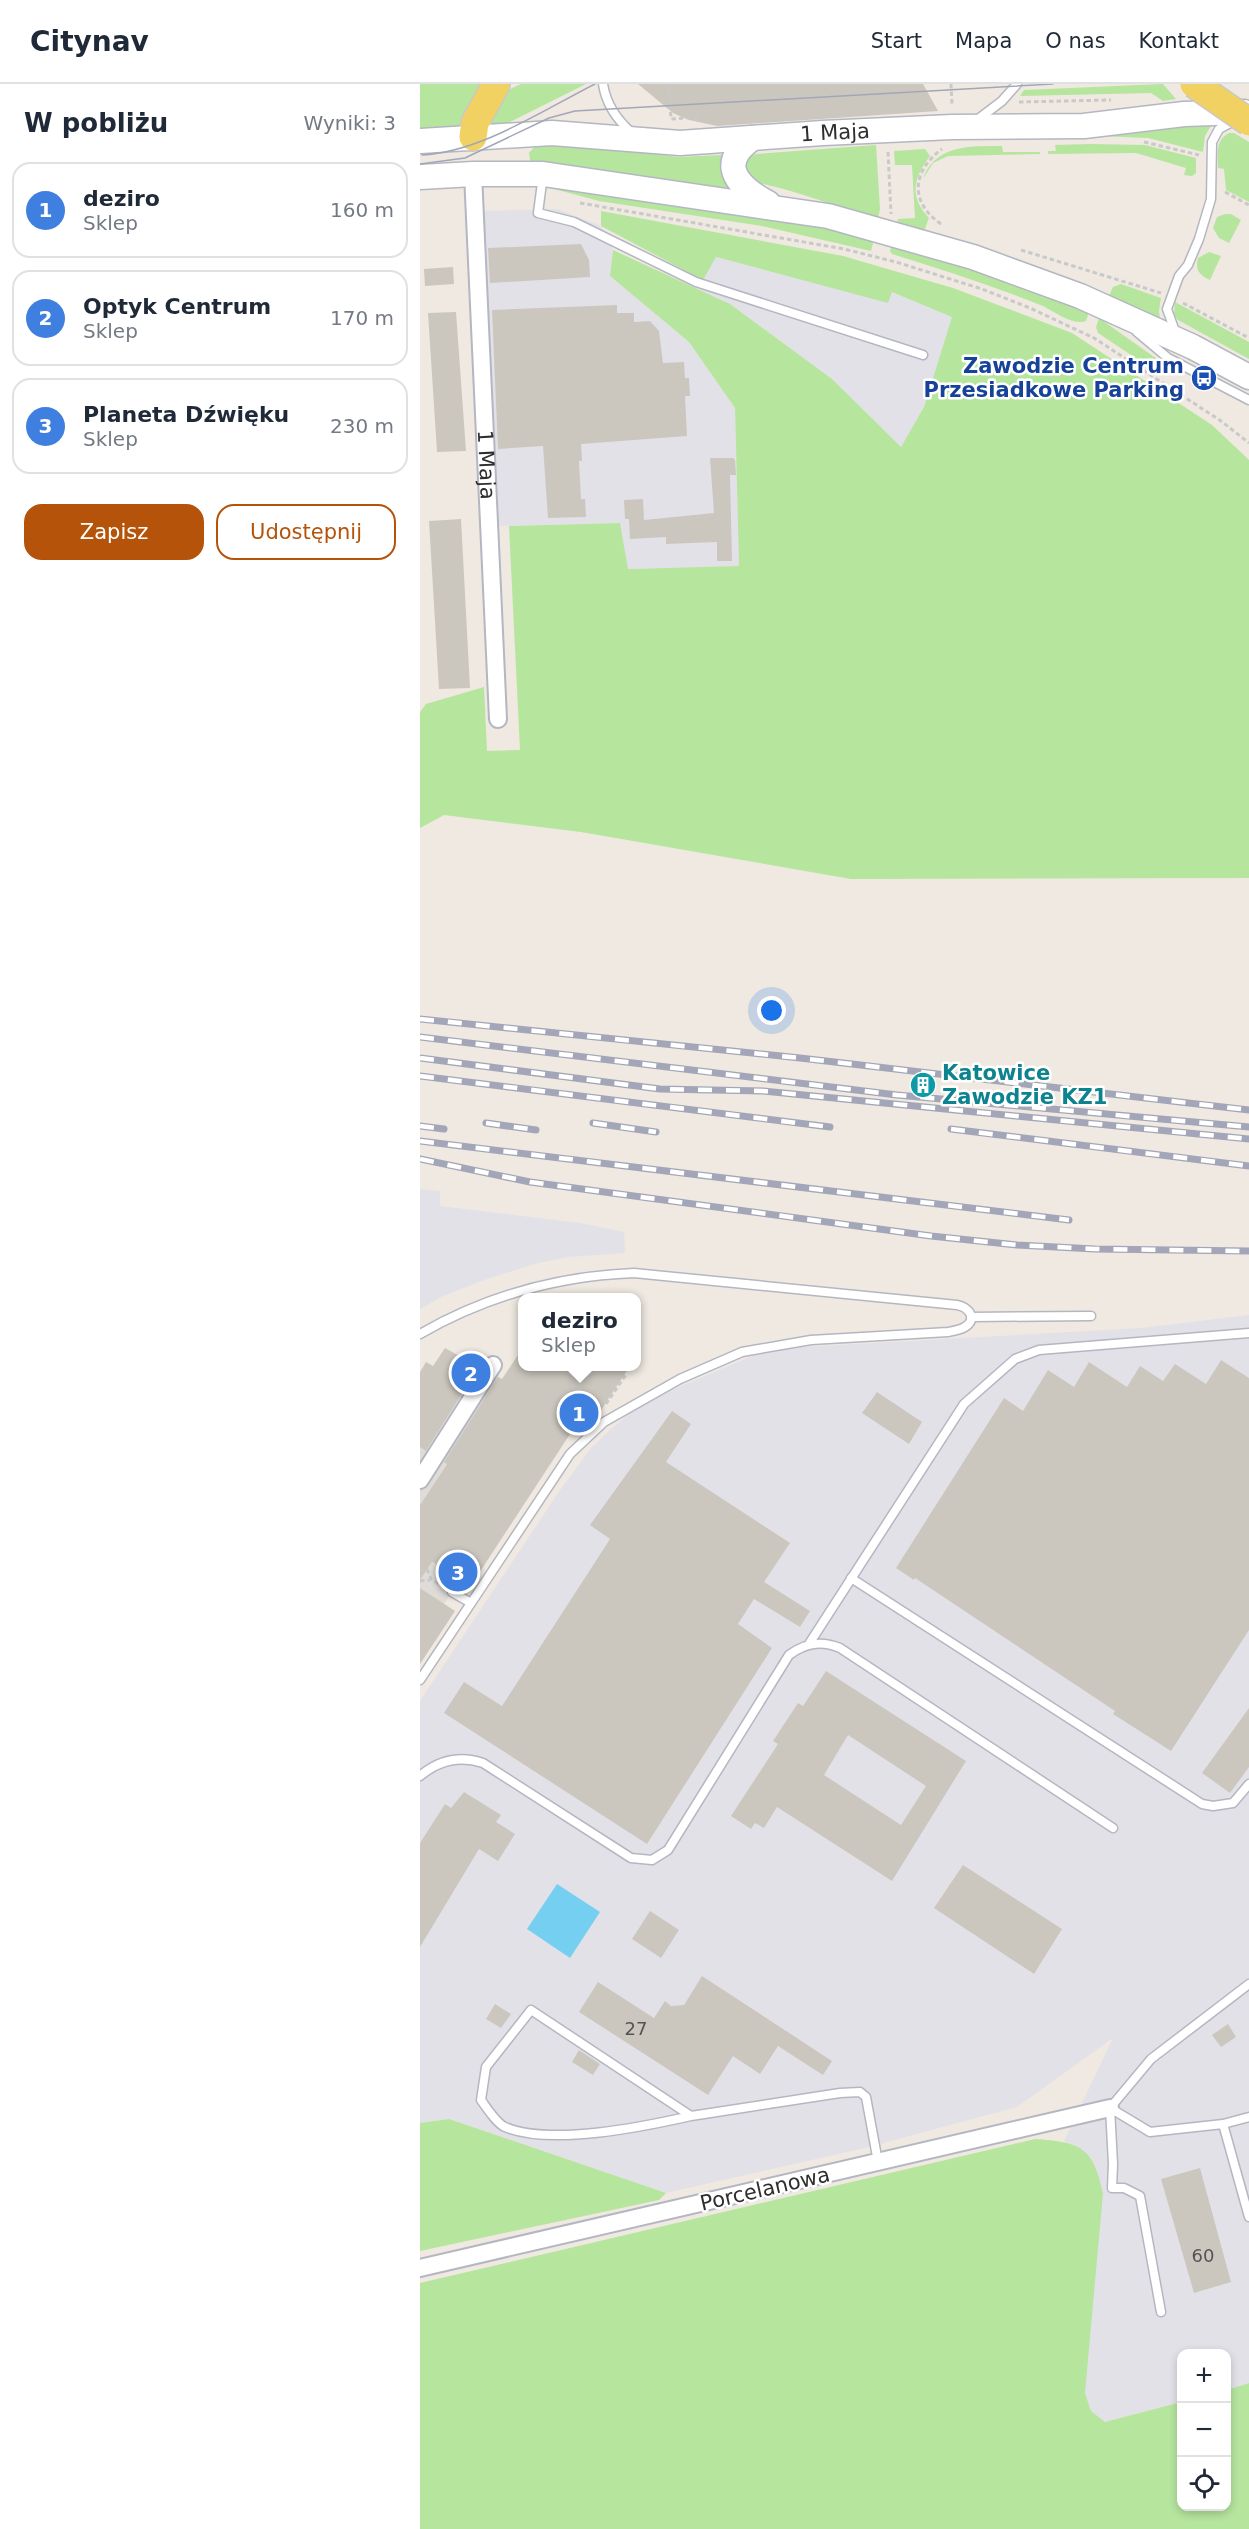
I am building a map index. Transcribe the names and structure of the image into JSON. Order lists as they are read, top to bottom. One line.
{"streets":{"street":["1 Maja","Porcelanowa"]},"places":{"bus stop":["Zawodzie Centrum Przesiadkowe Parking"],"building":["Katowice Zawodzie KZ1"]},"house_numbers":["27","60"],"page":{"header":"Citynav","nav":["Start","Mapa","O nas","Kontakt"],"heading":["W pobliżu","Wyniki: 3"],"list":[{"mark":"1","name":"deziro","note":"Sklep","value":"160 m"},{"mark":"2","name":"Optyk Centrum","note":"Sklep","value":"170 m"},{"mark":"3","name":"Planeta Dźwięku","note":"Sklep","value":"230 m"}],"buttons":["Zapisz","Udostępnij"],"popup":["deziro","Sklep"],"pins":["2","1","3"],"map_buttons":["+","−"]}}
